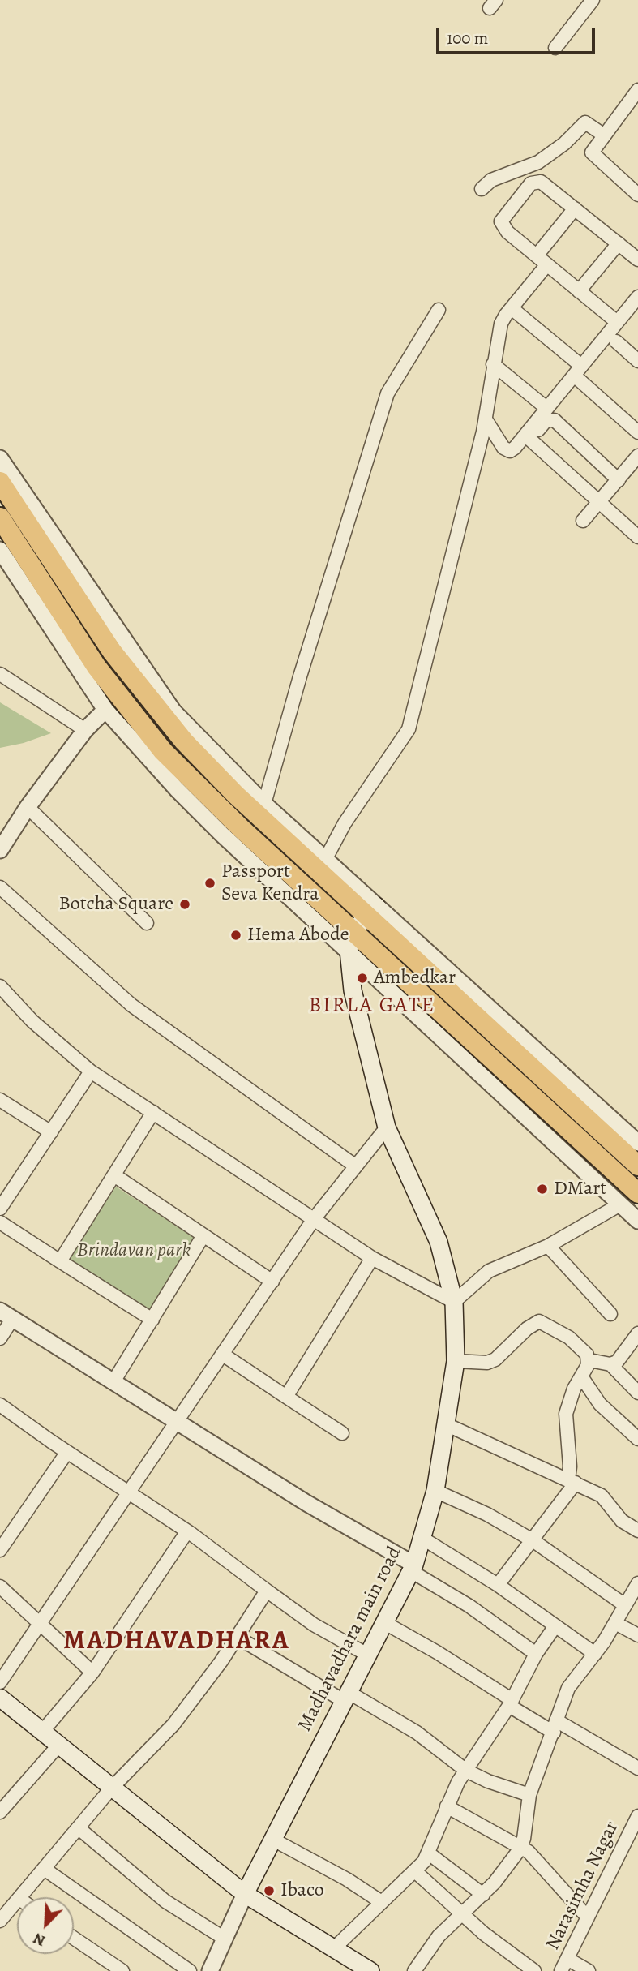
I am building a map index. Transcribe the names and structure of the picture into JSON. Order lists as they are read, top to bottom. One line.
{"streets":{"main road":["Madhavadhara main road"],"street":["Narasimha Nagar"]},"districts":["BIRLA GATE","MADHAVADHARA"],"parks":["Brindavan park"],"places":["Passport Seva Kendra","Botcha Square","Hema Abode","Ambedkar","DMart","Ibaco"],"scale_bar":"100 m","north":"bottom left"}
